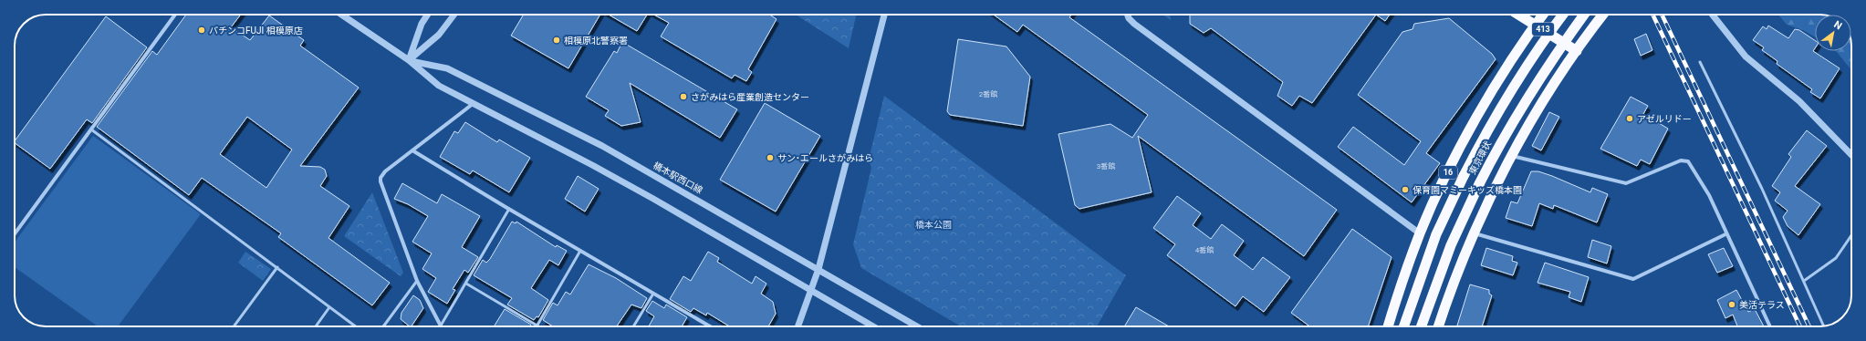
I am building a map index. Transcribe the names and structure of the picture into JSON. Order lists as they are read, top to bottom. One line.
{"streets":{"highway":["413","東京環状","16"],"street":["橋本駅西口線"]},"crossings":[["413","16"]],"parks":["橋本公園"],"places":["パチンコFUJI 相模原店","相模原北警察署","さがみはら産業創造センター","アゼルリドー","サン･エールさがみはら","保育園マミーキッズ橋本園","美活テラス"],"house_numbers":["2番館","3番館","4番館"],"north":"top right"}
